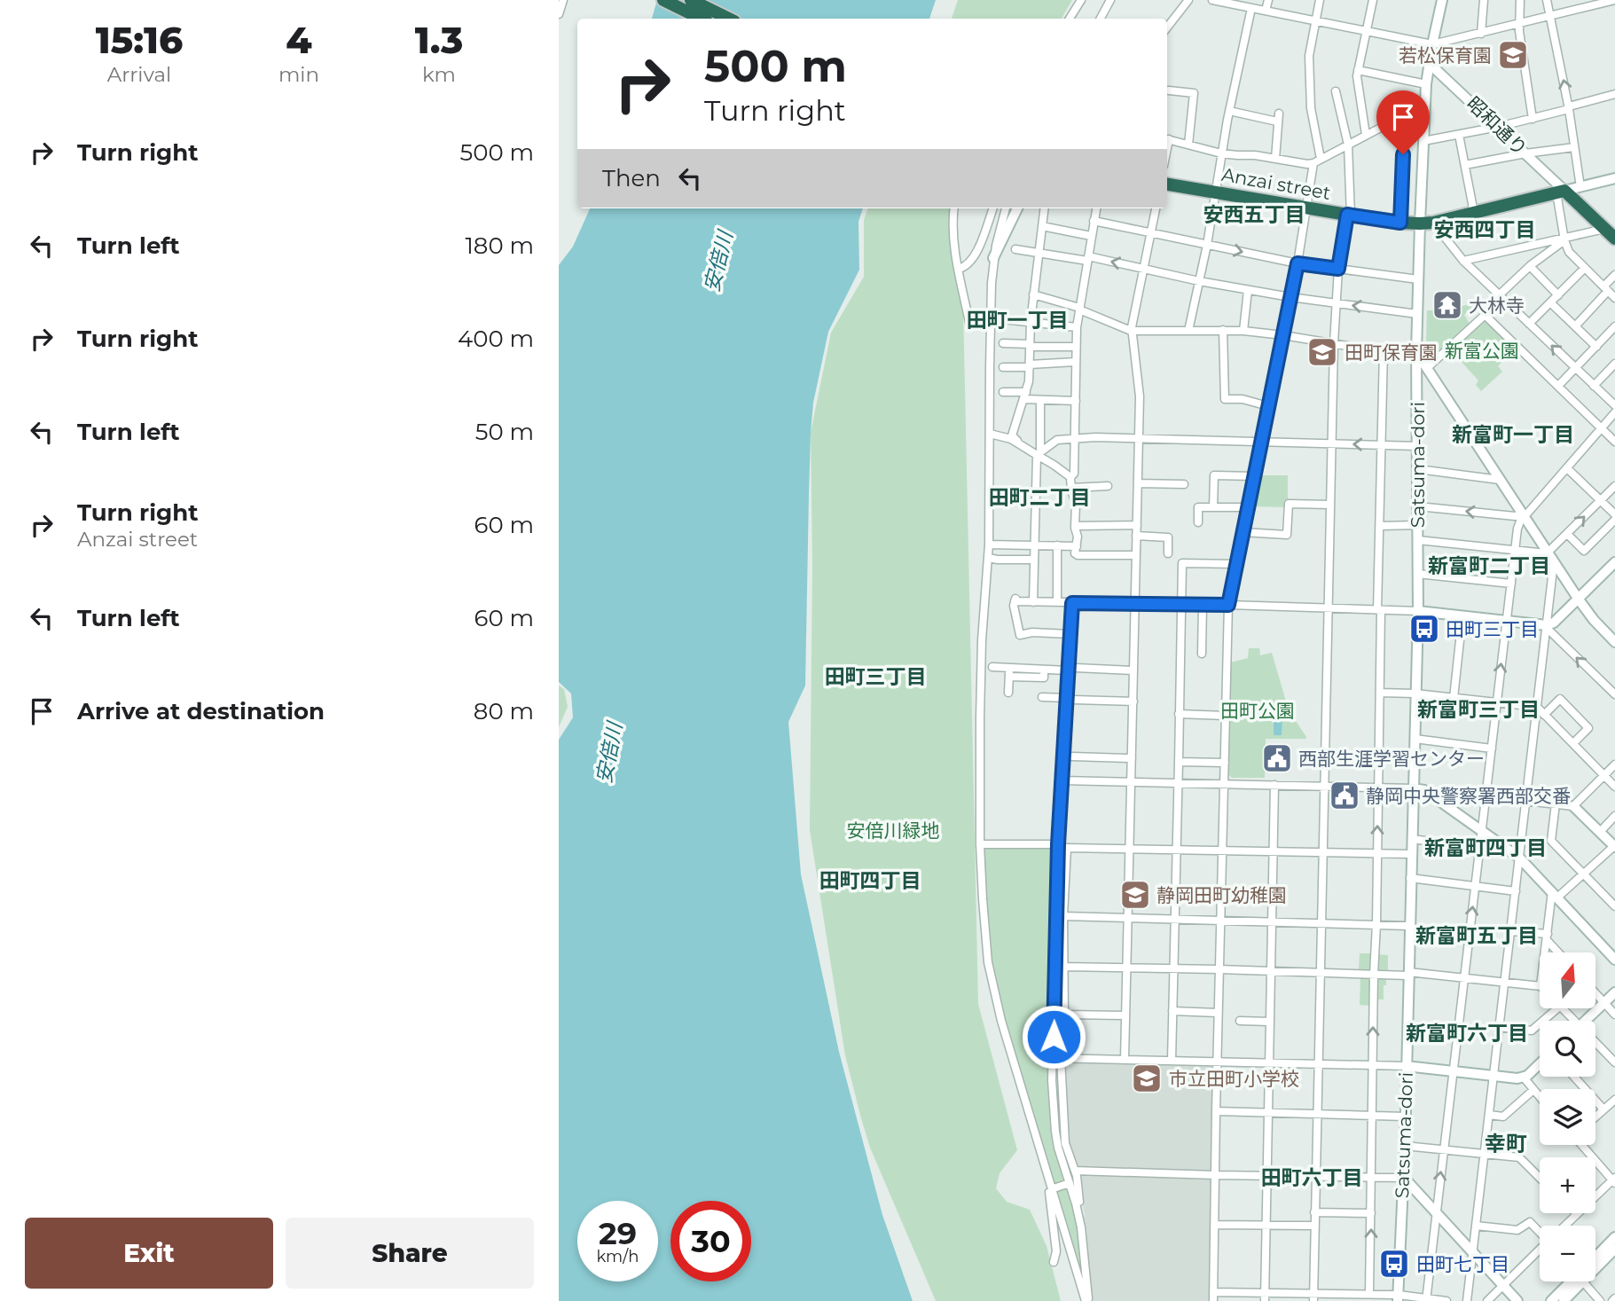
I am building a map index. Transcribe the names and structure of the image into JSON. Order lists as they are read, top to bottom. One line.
{"streets":{"highway":["Anzai street"],"street":["昭和通り","Satsuma-dori"]},"crossings":[["昭和通り","Satsuma-dori"],["Anzai street","Satsuma-dori"]],"districts":["安西五丁目","安西四丁目","田町一丁目","新富町一丁目","田町二丁目","新富町二丁目","田町三丁目","新富町三丁目","新富町四丁目","田町四丁目","新富町五丁目","新富町六丁目","幸町","田町六丁目"],"water":["安倍川"],"parks":["新富公園","田町公園","安倍川緑地"],"places":{"school or university":["若松保育園","田町保育園","静岡田町幼稚園","市立田町小学校"],"temple":["大林寺"],"bus stop":["田町三丁目","田町七丁目"],"public building":["西部生涯学習センター","静岡中央警察署西部交番"]},"north":"top","page":{"eta":["15:16","Arrival","4","min","1.3","km"],"turn":["500 m","Turn right"],"list":[{"name":"Turn right","value":"500 m"},{"name":"Turn left","value":"180 m"},{"name":"Turn right","value":"400 m"},{"name":"Turn left","value":"50 m"},{"name":"Turn right","note":"Anzai street","value":"60 m"},{"name":"Turn left","value":"60 m"},{"name":"Arrive at destination","value":"80 m"}],"then":"Then","map_buttons":["+","−"],"speed":"29 km/h","limit":"30","buttons":["Exit","Share"]}}
